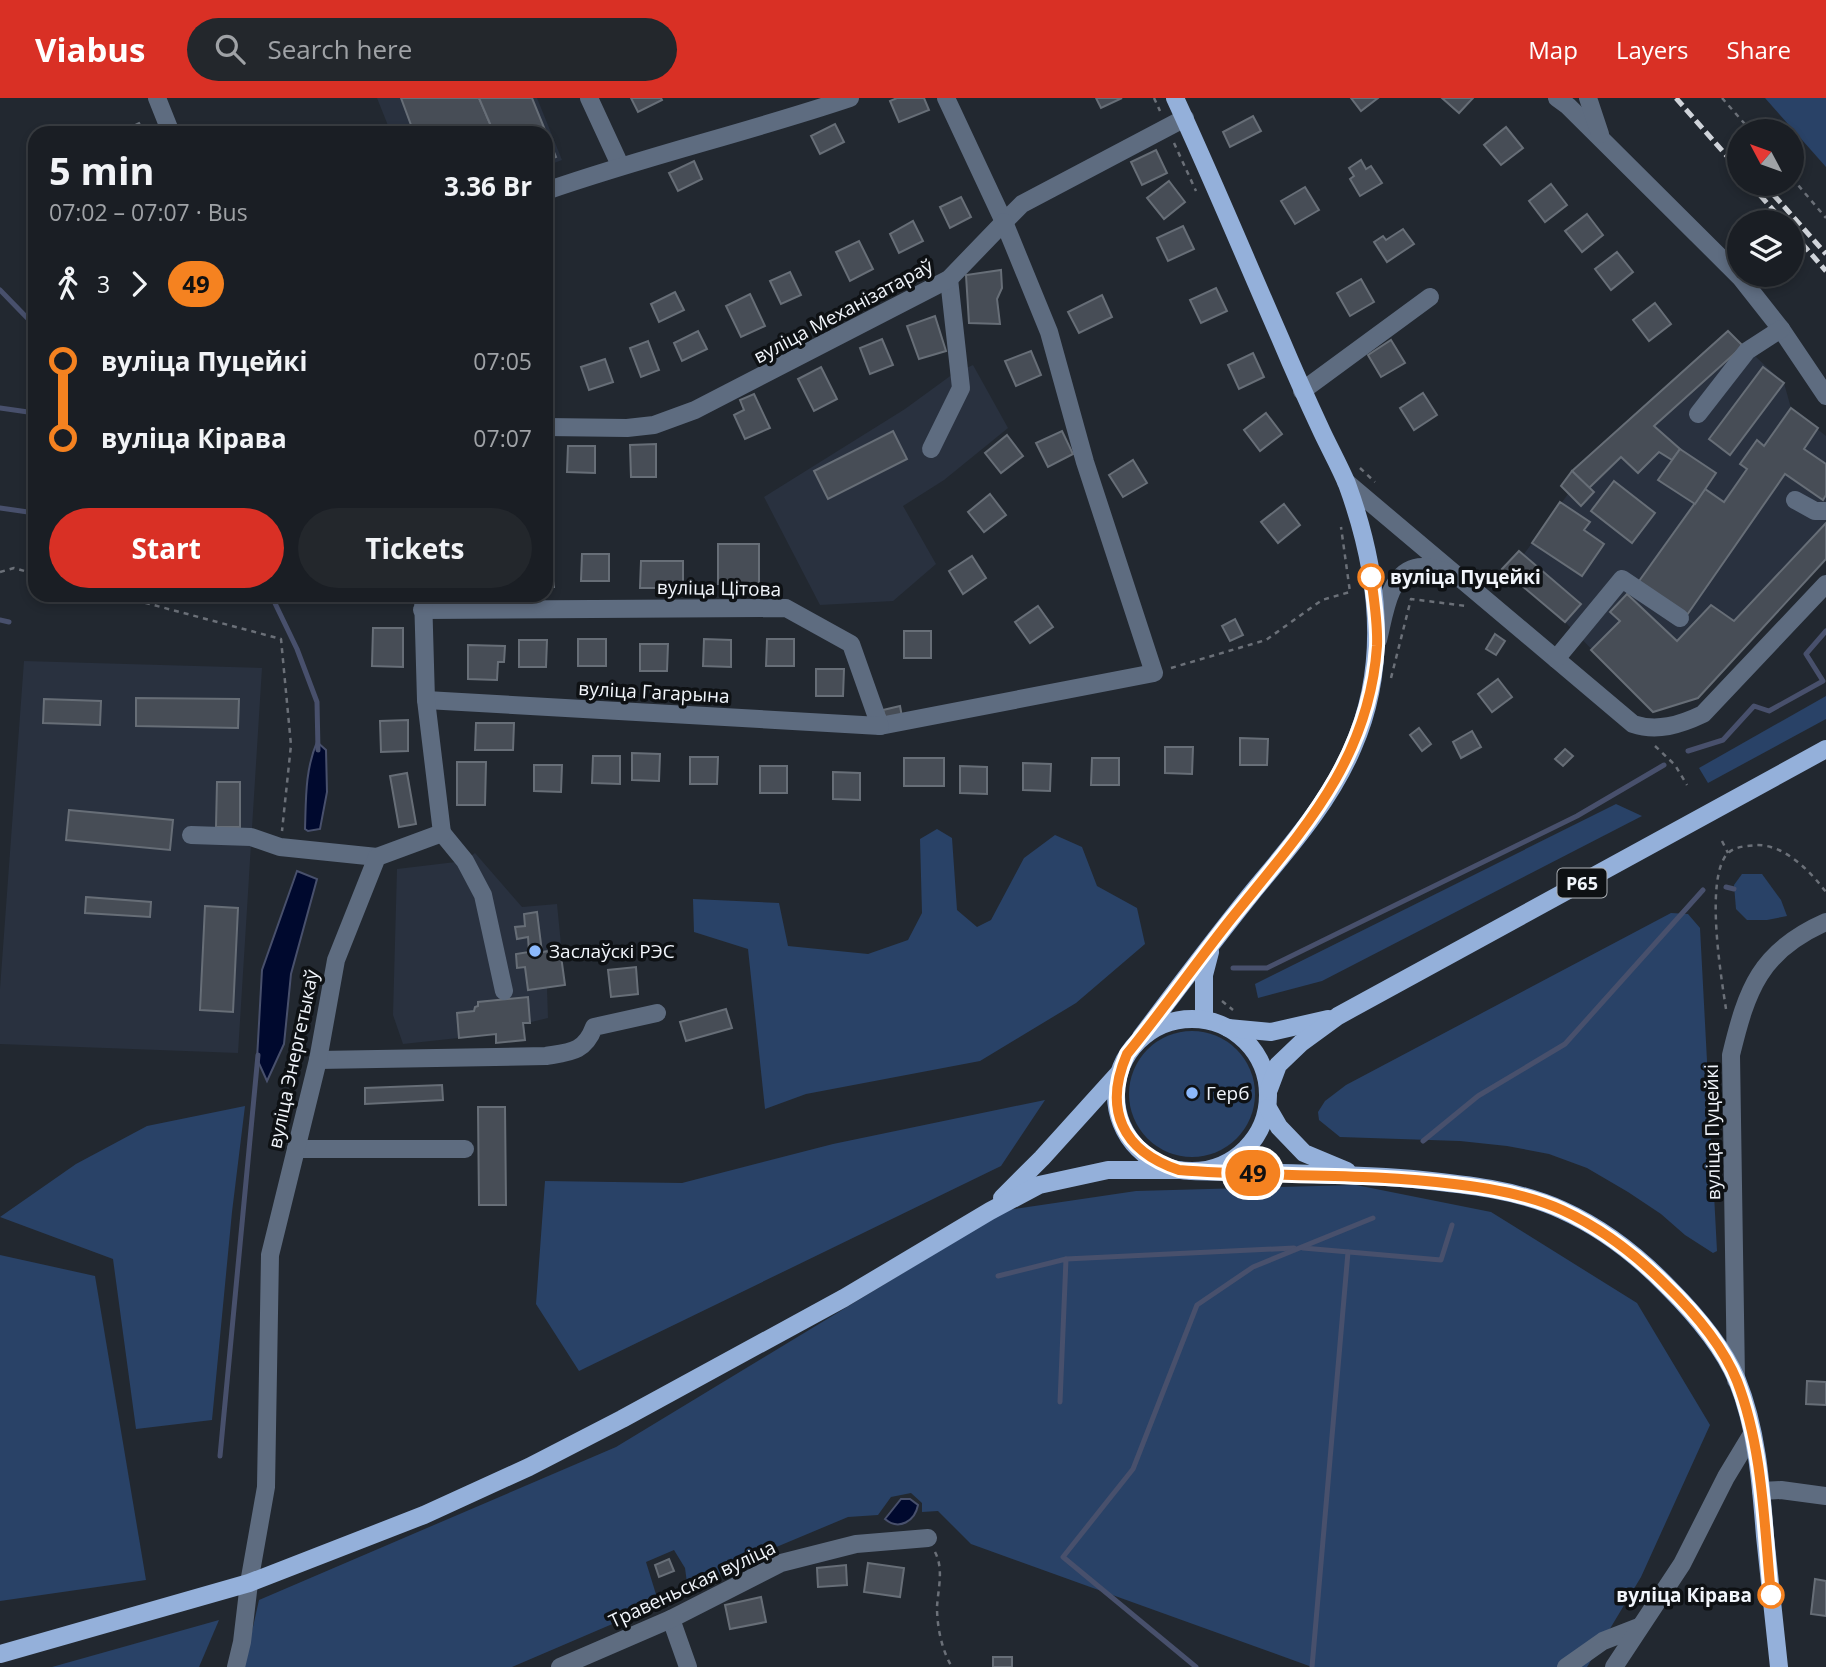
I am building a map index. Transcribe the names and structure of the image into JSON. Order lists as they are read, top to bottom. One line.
{"streets":{"main road":["Р65"],"street":["вуліца Механізатараў","вуліца Цітова","вуліца Гагарына","вуліца Энергетыкаў","вуліца Пуцейкі","Травеньская вуліца"]},"crossings":[["вуліца Цітова","вуліца Гагарына"],["Р65","вуліца Пуцейкі"]],"places":["вуліца Пуцейкі","Заслаўскі РЭС","Герб","вуліца Кірава"],"lines":["bus line 49"],"north":"top left","page":{"header":"Viabus","search":"Search here","nav":["Map","Layers","Share"],"on_map":"49","heading":["5 min","07:02 – 07:07 · Bus","3.36 Br"],"legs":["3","49"],"list":[{"name":"вуліца Пуцейкі","value":"07:05"},{"name":"вуліца Кірава","value":"07:07"}],"buttons":["Start","Tickets"]}}
